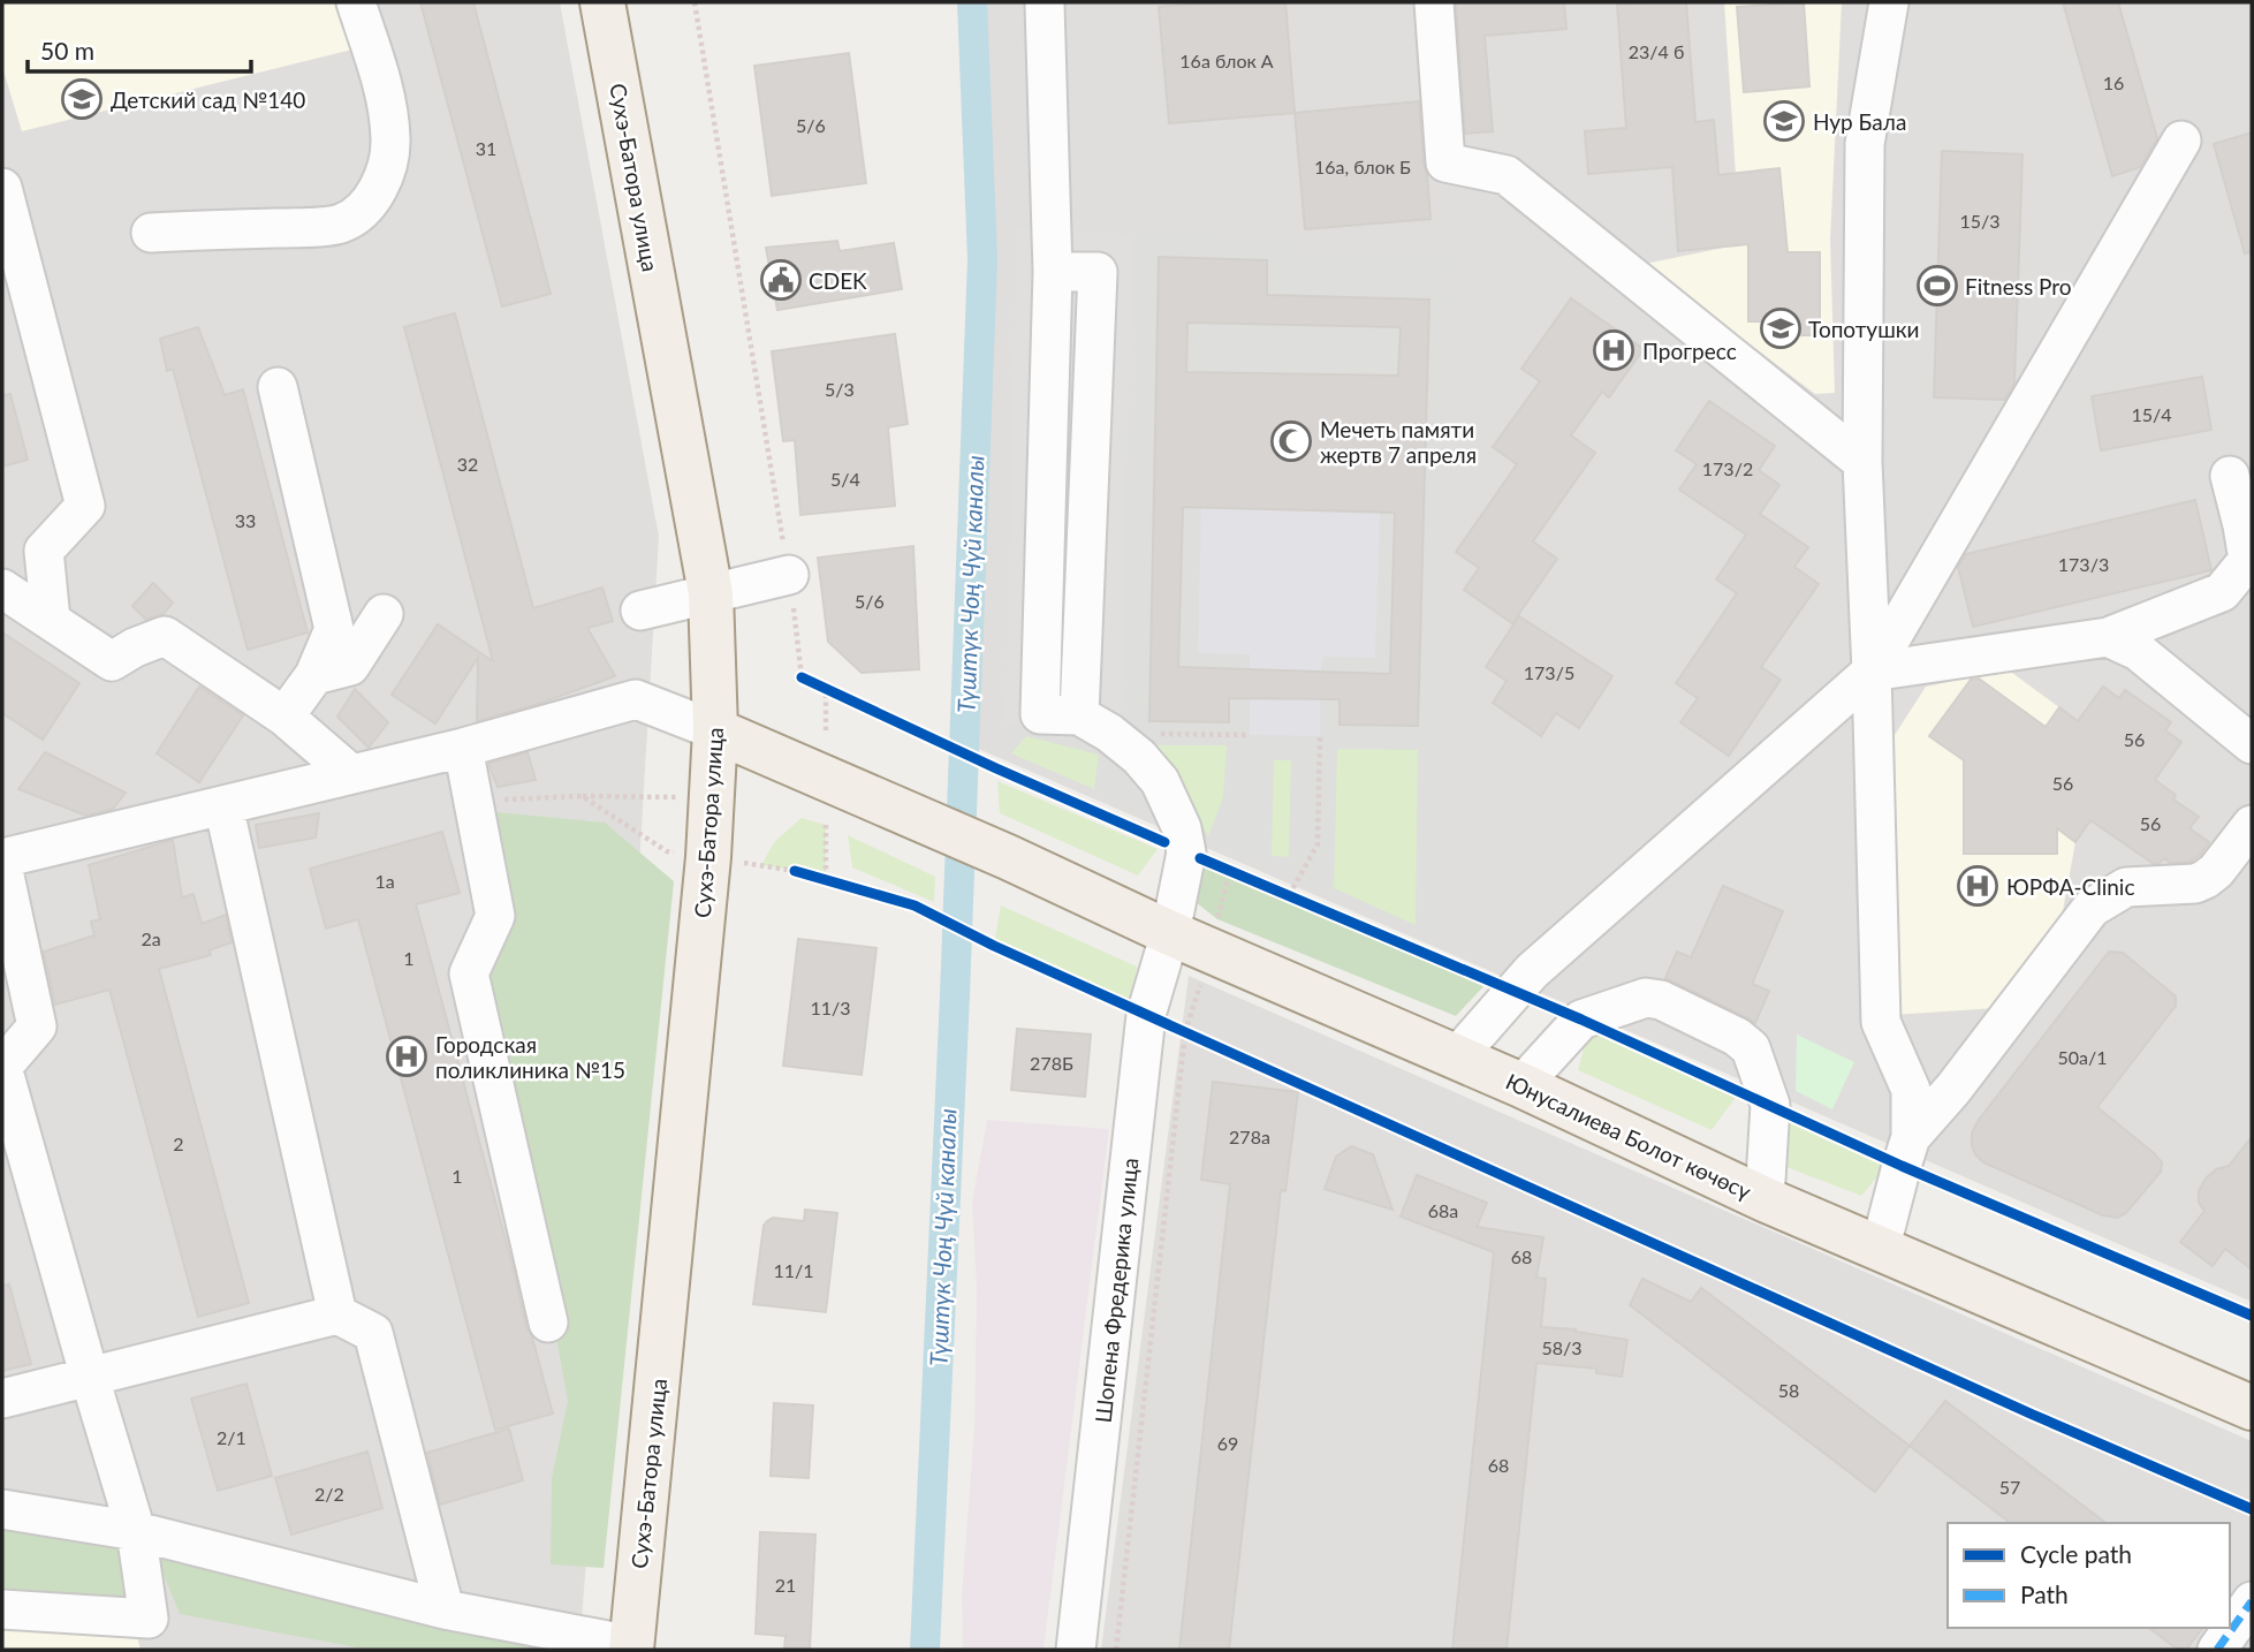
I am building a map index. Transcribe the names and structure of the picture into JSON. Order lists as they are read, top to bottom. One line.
{"streets":{"main road":["Сухэ-Батора улица","Юнусалиева Болот көчөсү"],"street":["Шопена Фредерика улица"]},"crossings":[["Сухэ-Батора улица","Юнусалиева Болот көчөсү"],["Юнусалиева Болот көчөсү","Шопена Фредерика улица"]],"water":["Түштүк Чоң Чүй каналы"],"places":{"school or university":["Детский сад №140","Нур Бала","Топотушки"],"public building":["CDEK"],"sports":["Fitness Pro"],"hospital":["Прогресс","ЮРФА-Clinic","Городская поликлиника №15"],"mosque":["Мечеть памяти жертв 7 апреля"]},"house_numbers":["23/4 б","16а блок А","16","5/6","31","16а, блок Б","15/3","5/3","15/4","32","173/2","5/4","33","173/3","5/6","173/5","56","56","56","1а","2а","1","11/3","50а/1","278Б","278а","2","1","68а","68","11/1","58/3","58","2/1","69","68","57","2/2","21"],"legend":["Cycle path","Path"],"scale_bar":"50 m"}
